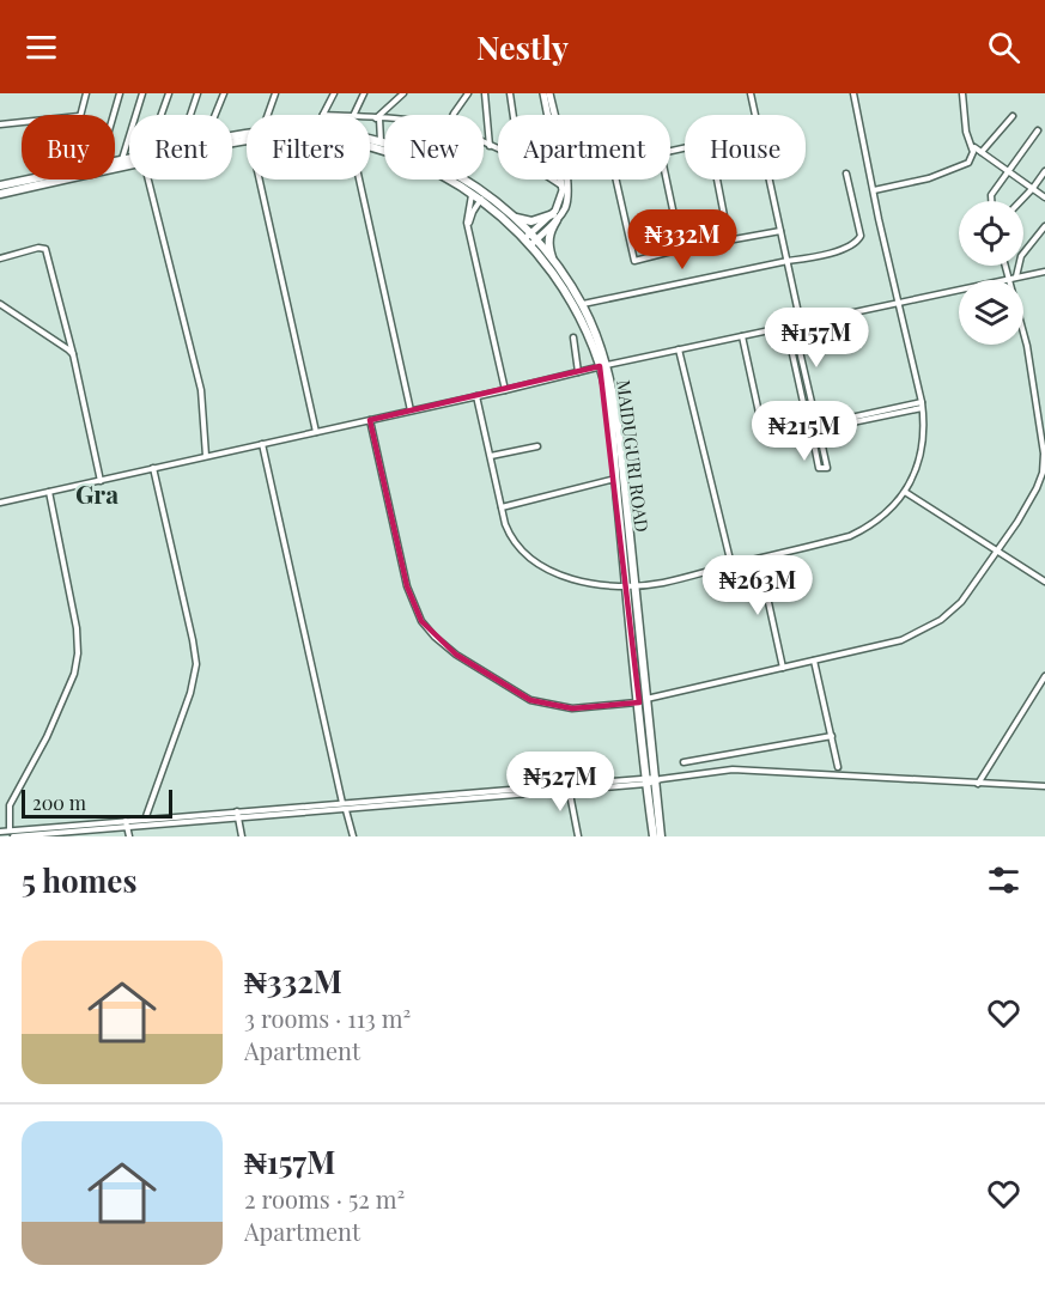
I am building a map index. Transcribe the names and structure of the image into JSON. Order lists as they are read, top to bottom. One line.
{"streets":{"highway":["MAIDUGURI ROAD"]},"districts":["Gra"],"scale_bar":"200 m","page":{"header":"Nestly","chip":["Buy","Rent","Filters","New","Apartment","House"],"price":["₦332M","₦157M","₦215M","₦263M","₦527M"],"scale":"200 m","heading":"5 homes","list":[{"name":"₦332M","note":"3 rooms · 113 m² · Apartment"},{"name":"₦157M","note":"2 rooms · 52 m² · Apartment"}]}}
